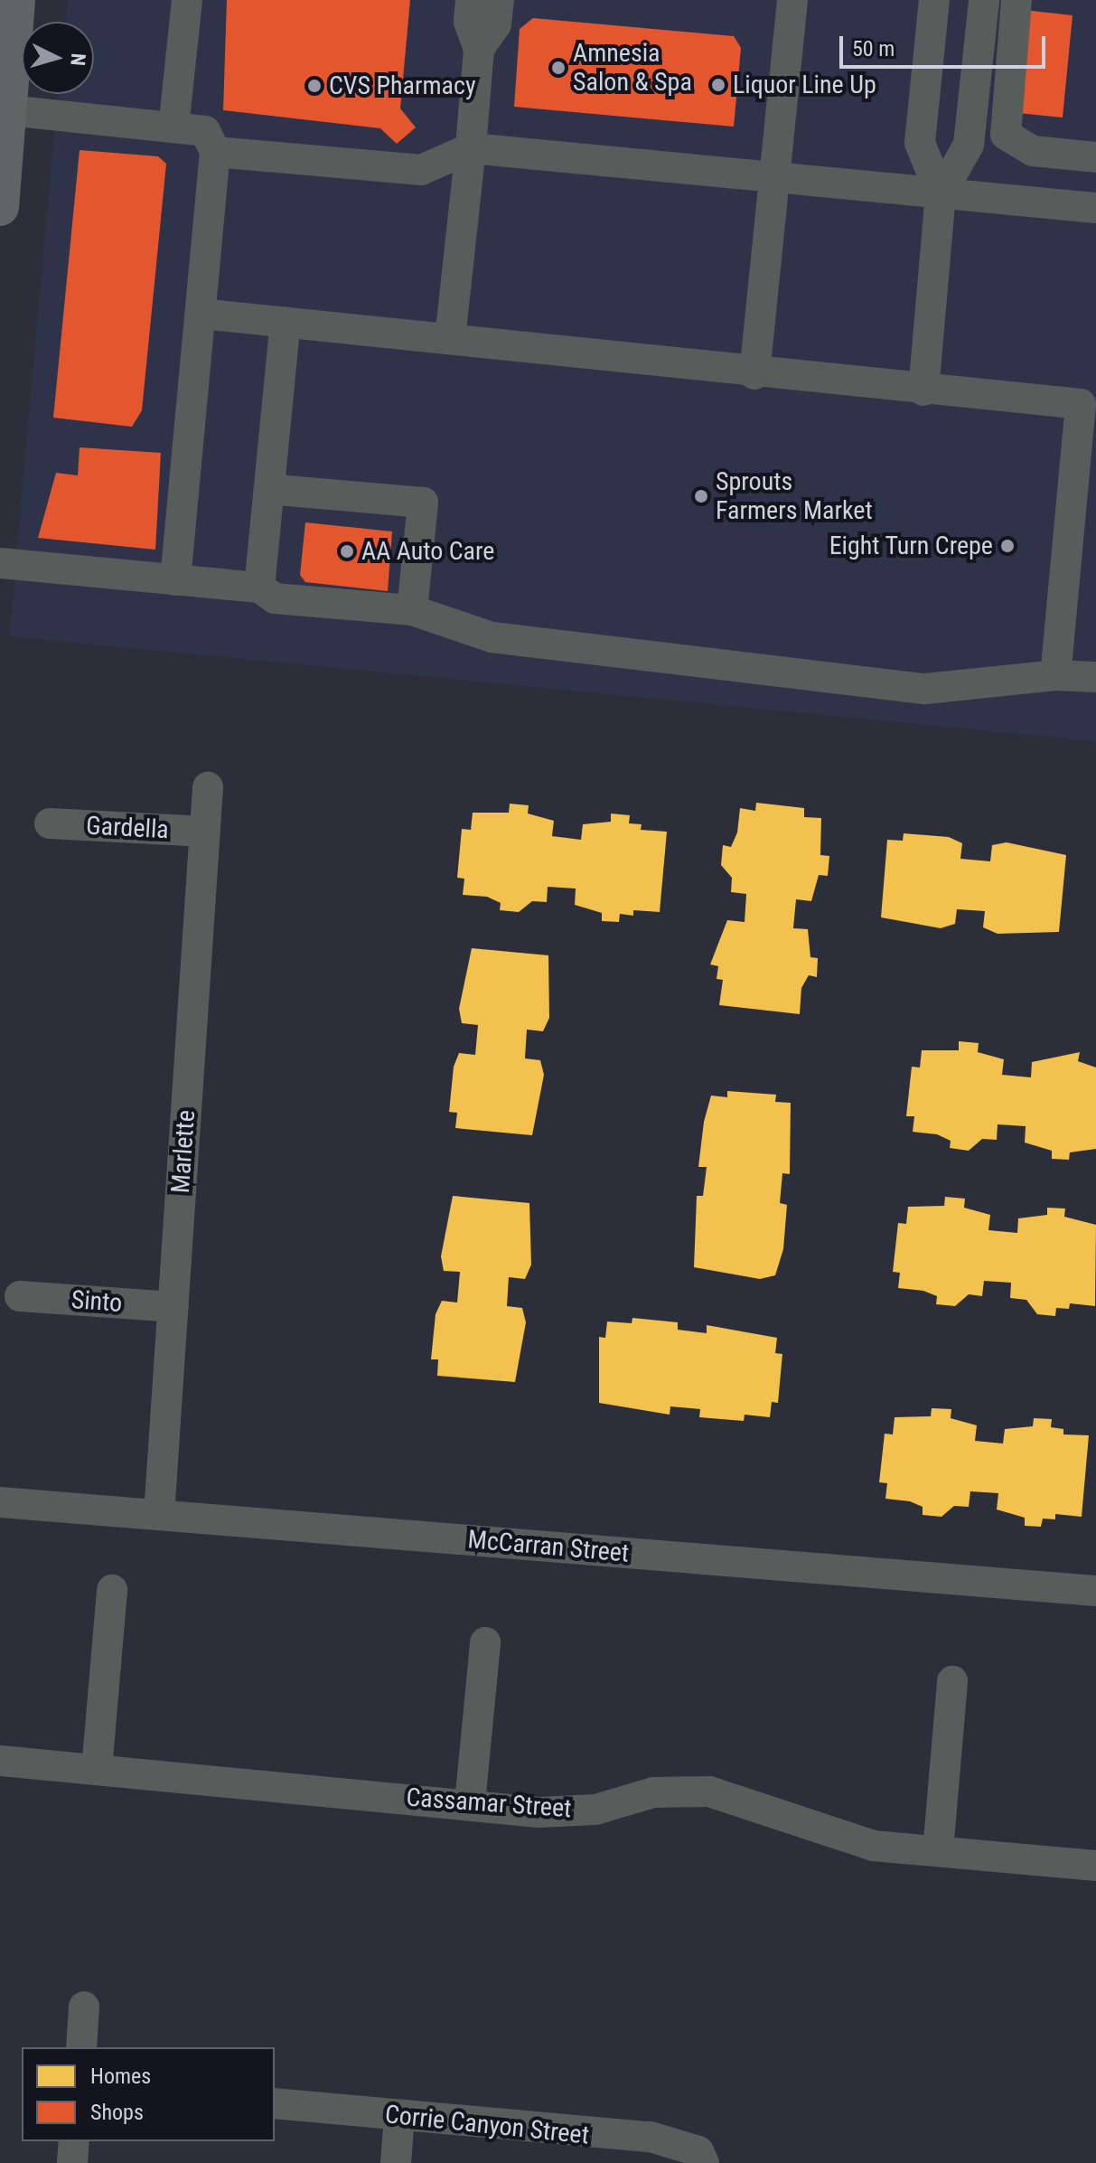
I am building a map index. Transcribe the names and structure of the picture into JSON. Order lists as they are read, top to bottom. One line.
{"streets":{"street":["Gardella","Marlette","Sinto","McCarran Street","Cassamar Street","Corrie Canyon Street"]},"crossings":[["Gardella","Marlette"],["Marlette","Sinto"],["Marlette","McCarran Street"]],"places":["Amnesia Salon & Spa","Liquor Line Up","CVS Pharmacy","Sprouts Farmers Market","Eight Turn Crepe","AA Auto Care"],"legend":["Homes","Shops"],"scale_bar":"50 m","north":"right"}
